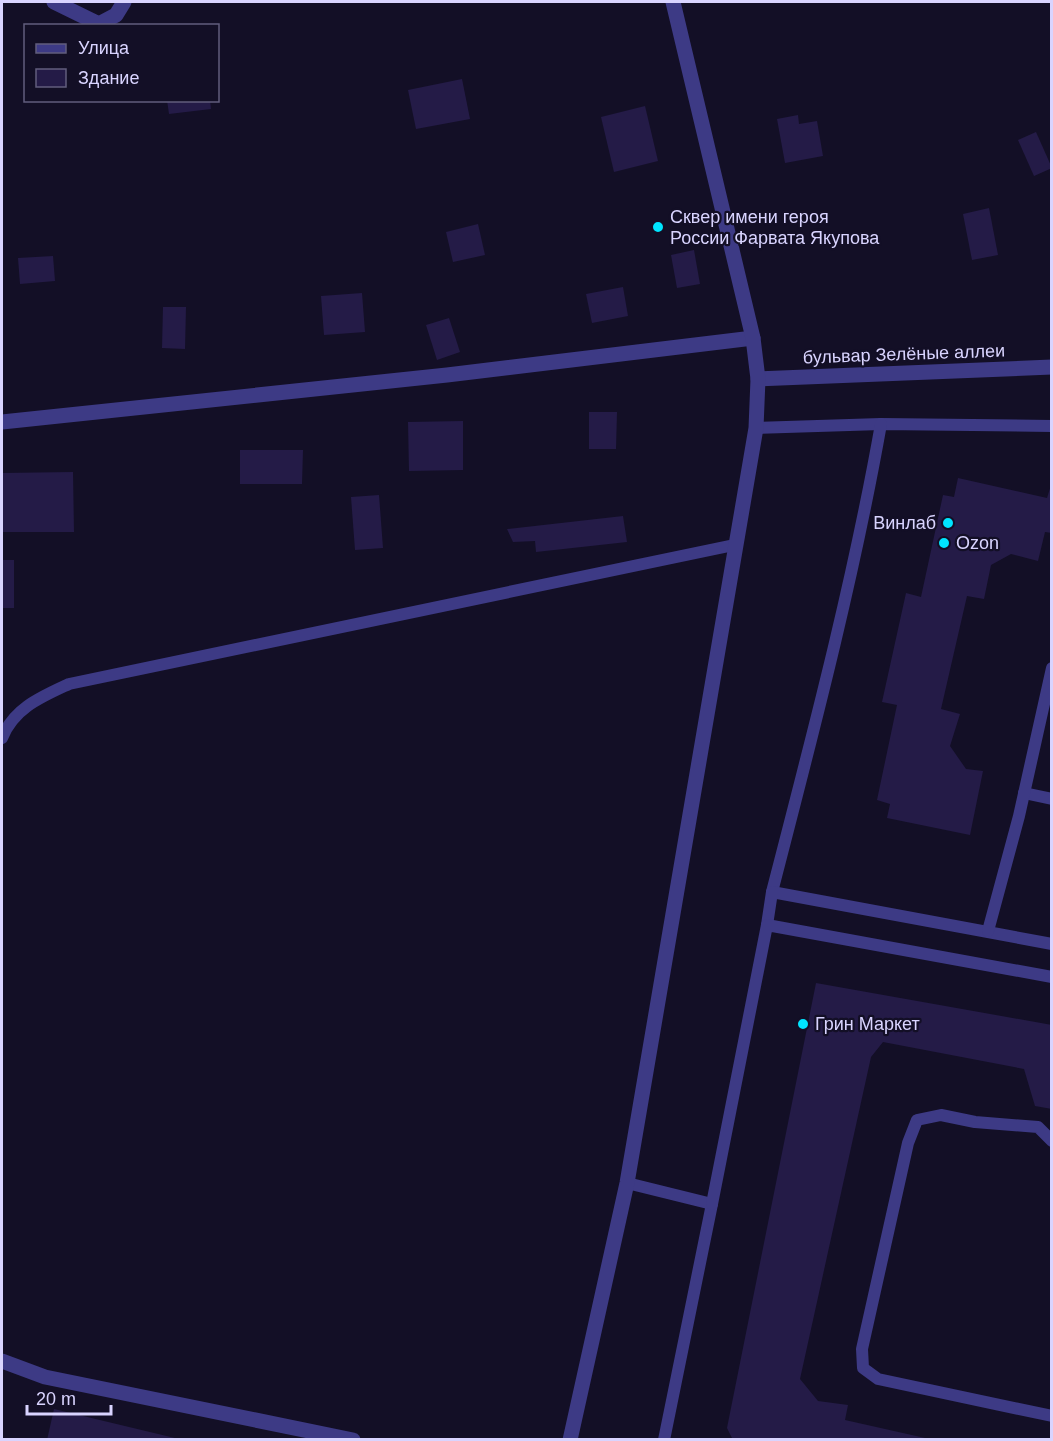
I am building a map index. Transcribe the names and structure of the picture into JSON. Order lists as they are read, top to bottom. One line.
{"streets":{"street":["бульвар Зелёные аллеи"]},"places":["Сквер имени героя России Фарвата Якупова","Винлаб","Ozon","Грин Маркет"],"legend":["Улица","Здание"],"scale_bar":"20 m"}
